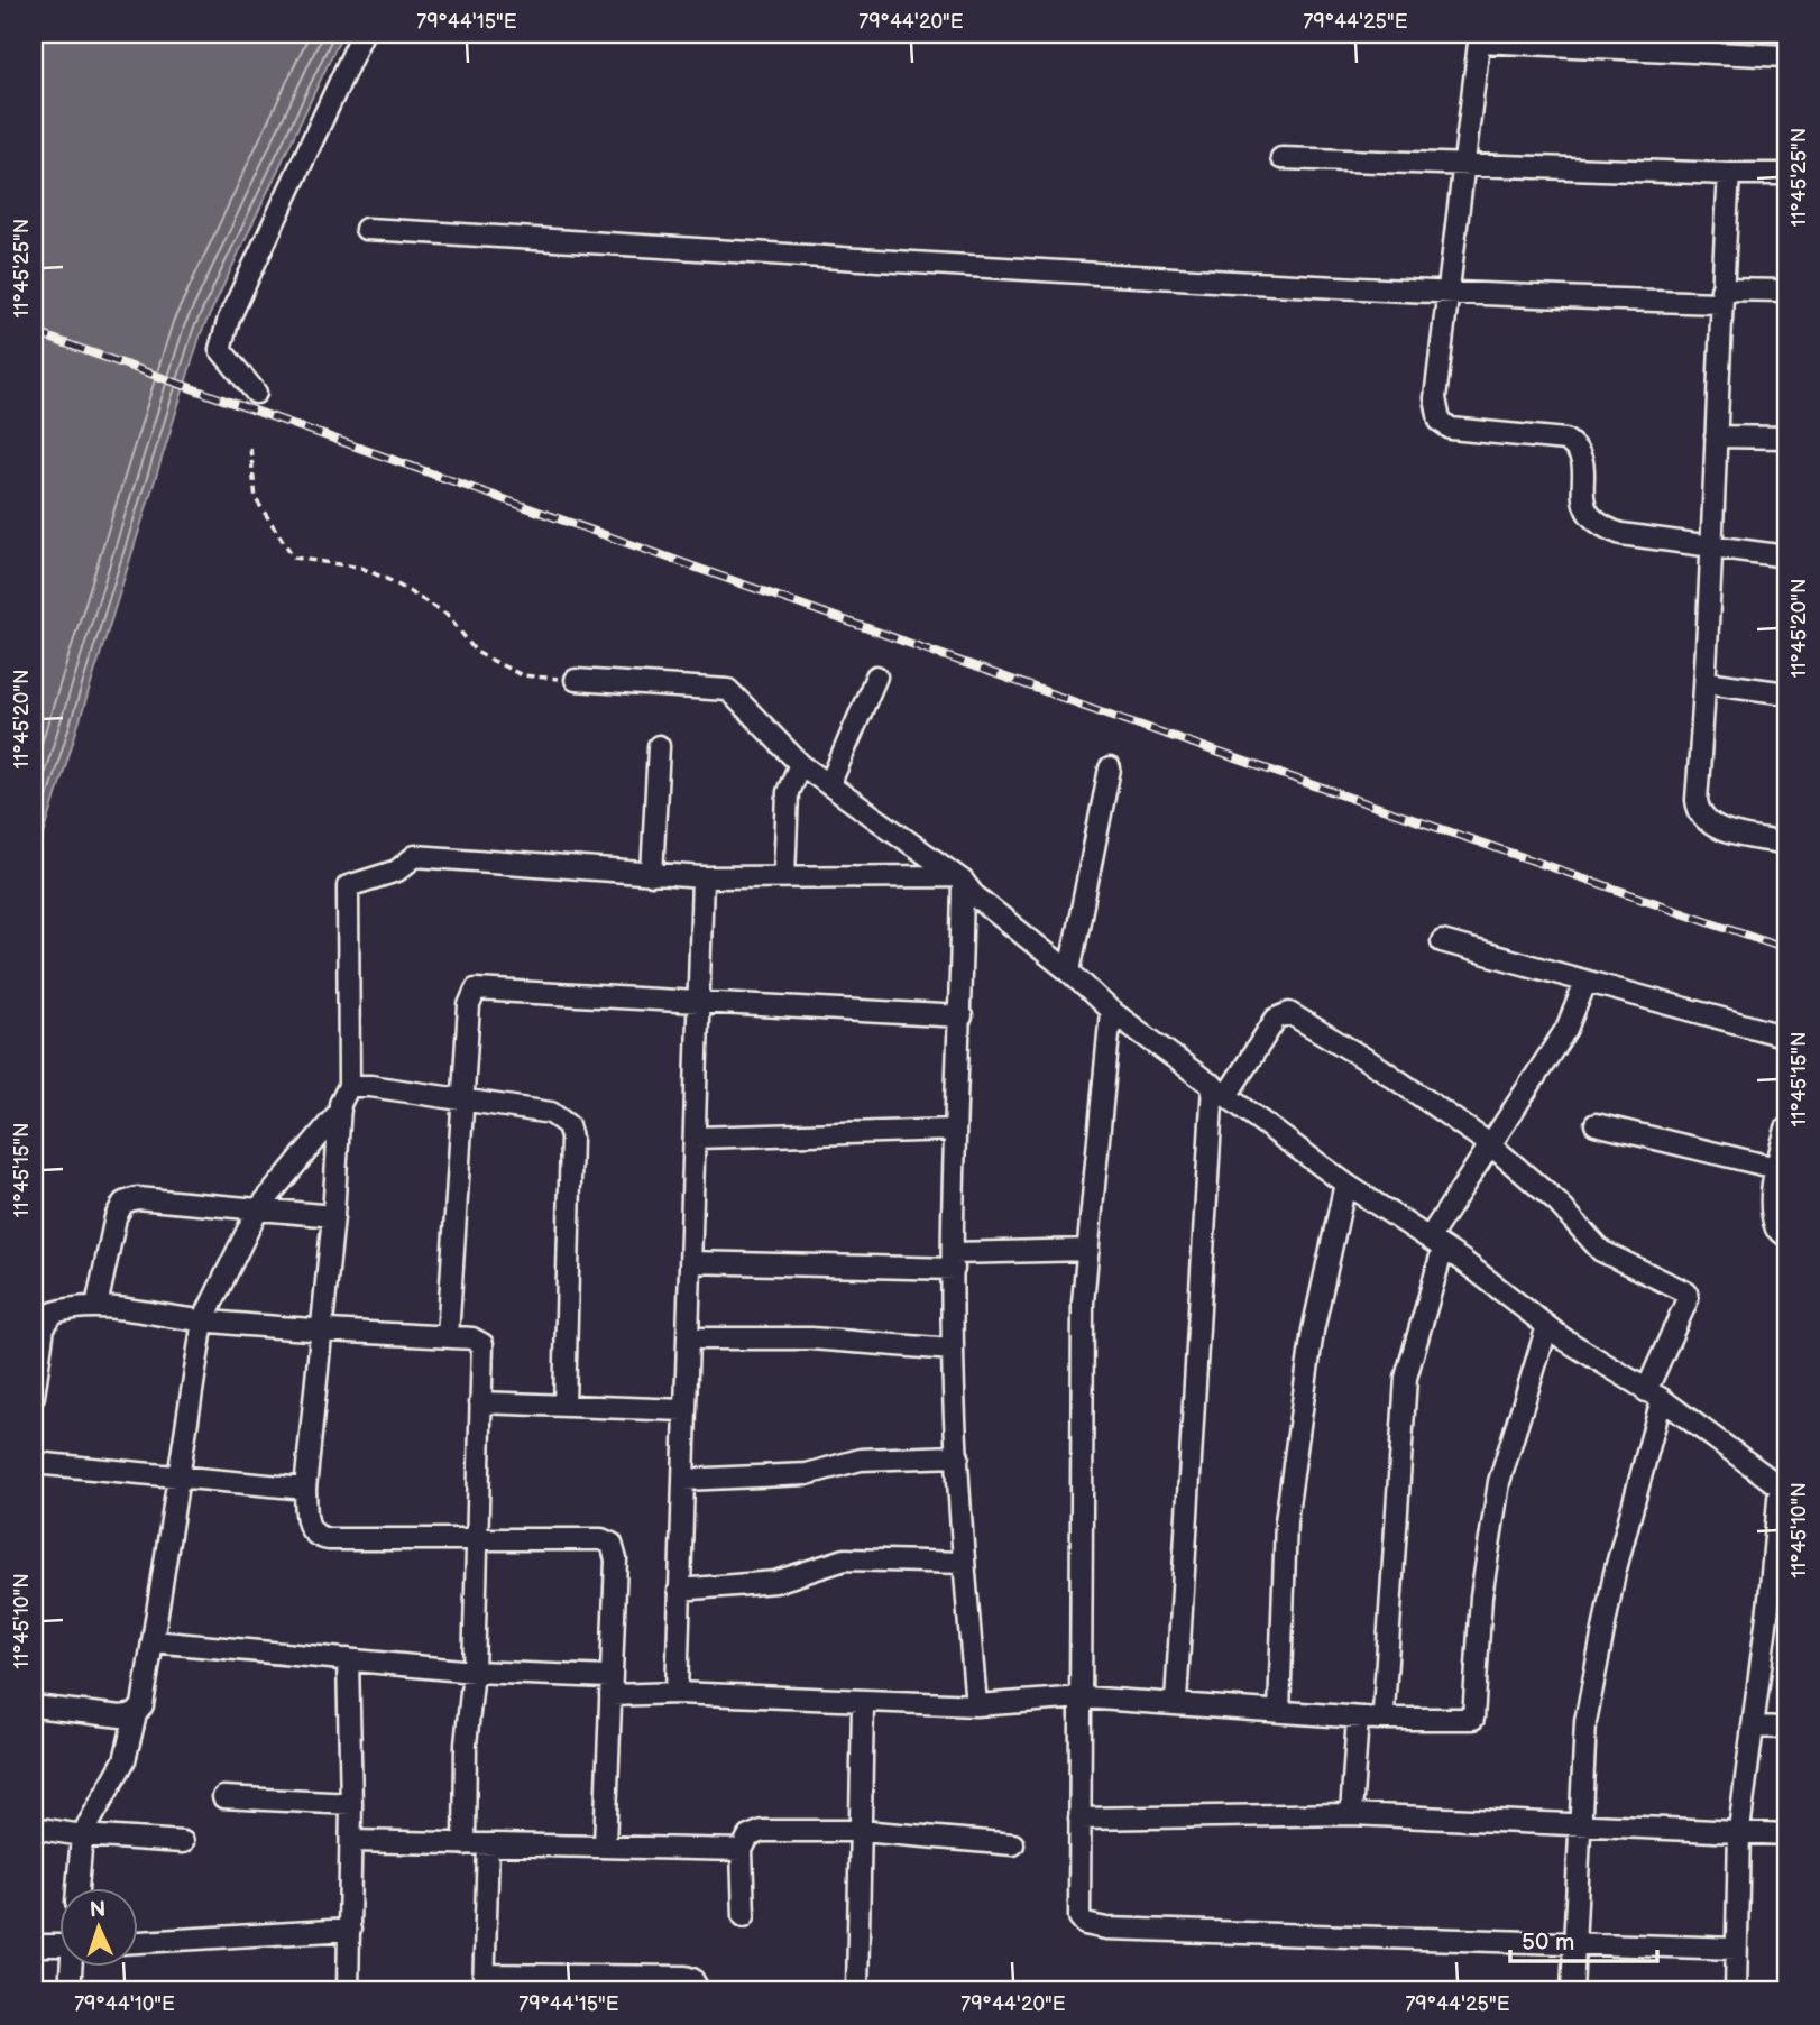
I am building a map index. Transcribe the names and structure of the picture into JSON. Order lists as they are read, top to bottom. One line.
{"scale_bar":"50 m","north":"top","coordinates":["79°44'15\"E","79°44'20\"E","79°44'25\"E","11°45'25\"N","11°45'20\"N","11°45'15\"N","11°45'10\"N","79°44'10\"E"]}
